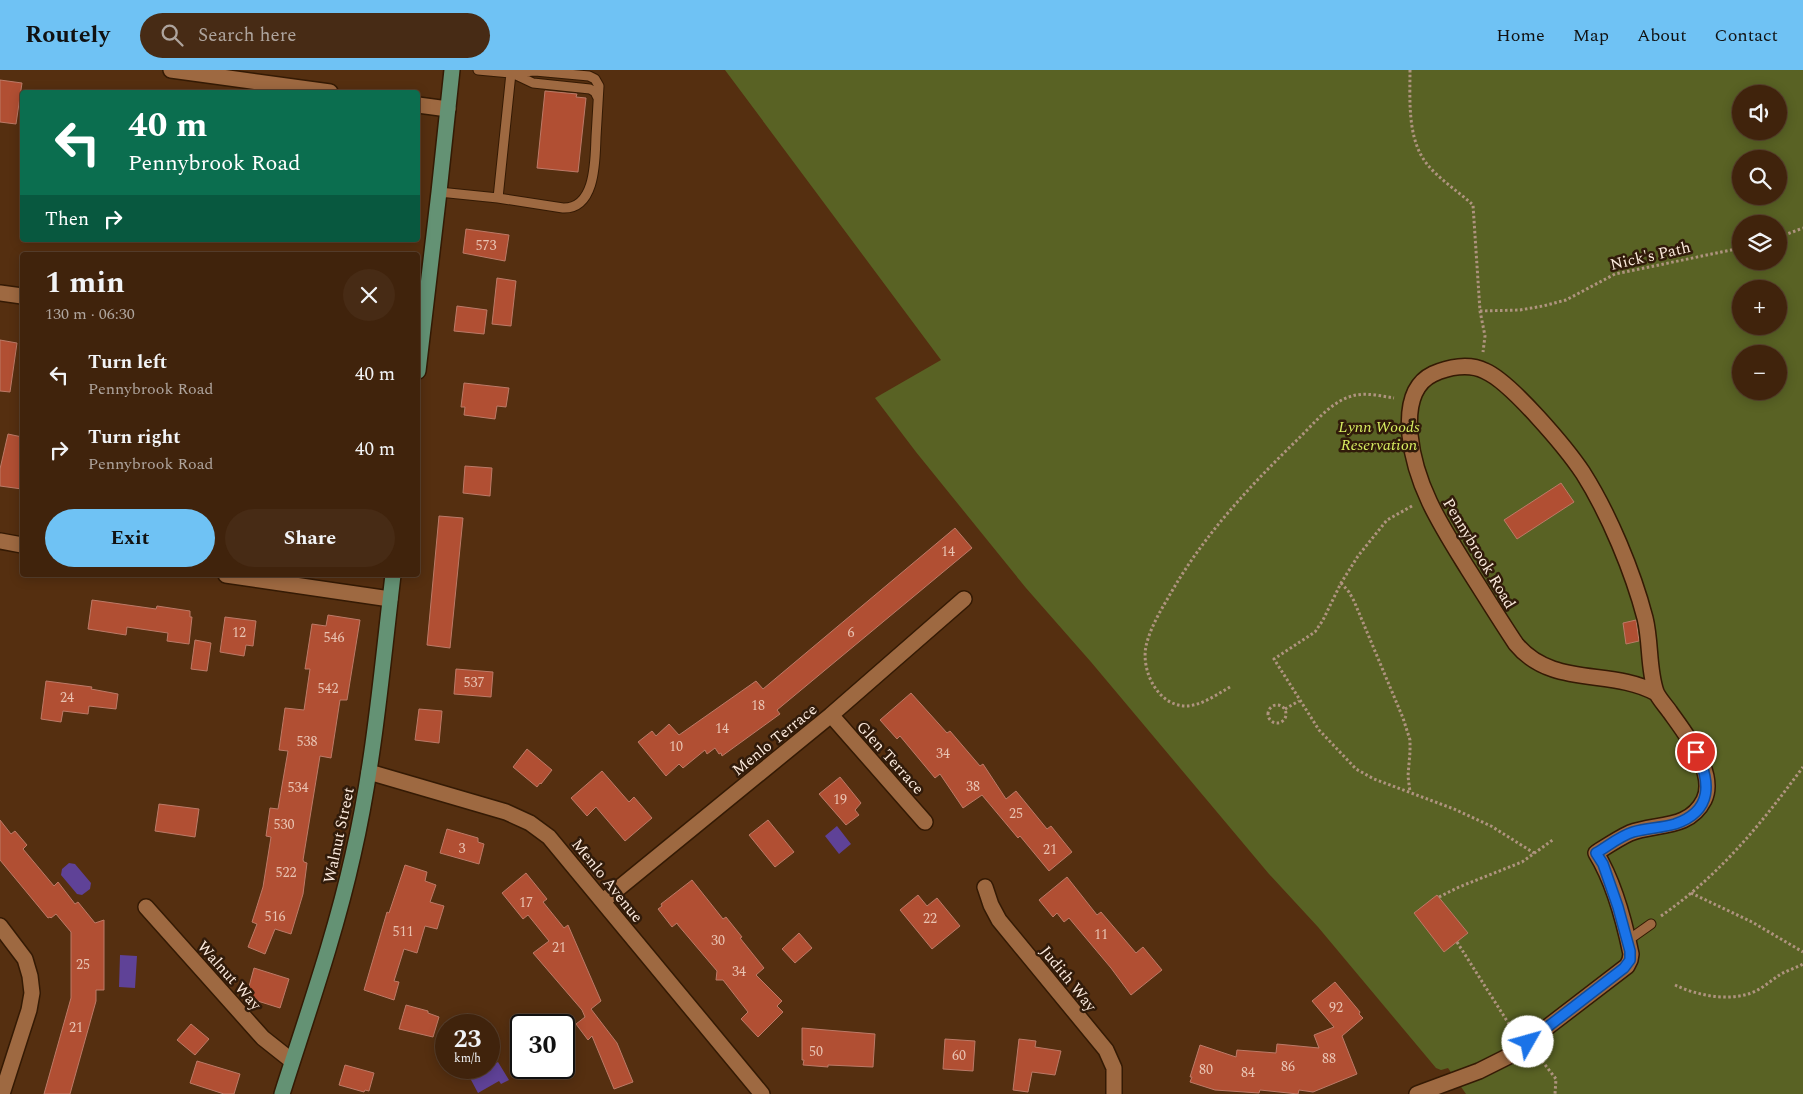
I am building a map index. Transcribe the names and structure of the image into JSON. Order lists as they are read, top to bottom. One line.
{"streets":{"main road":["Walnut Street"],"street":["Pennybrook Road","Menlo Terrace","Glen Terrace","Menlo Avenue","Walnut Way","Judith Way"],"path":["Nick's Path"]},"crossings":[["Menlo Terrace","Glen Terrace"],["Menlo Terrace","Menlo Avenue"],["Walnut Street","Menlo Avenue"],["Walnut Street","Walnut Way"]],"parks":["Lynn Woods Reservation"],"house_numbers":["573","14","12","6","546","537","542","24","18","14","538","10","34","38","534","19","25","530","3","21","522","17","516","22","511","11","30","21","25","34","92","21","50","60","88","86","80","84"],"page":{"header":"Routely","search":"Search here","nav":["Home","Map","About","Contact"],"map_buttons":["+","−"],"turn":["40 m","Pennybrook Road"],"then":"Then","heading":["1 min","130 m · 06:30"],"list":[{"name":"Turn left","note":"Pennybrook Road","value":"40 m"},{"name":"Turn right","note":"Pennybrook Road","value":"40 m"}],"buttons":["Exit","Share"],"speed":"23 km/h","limit":"30"}}
